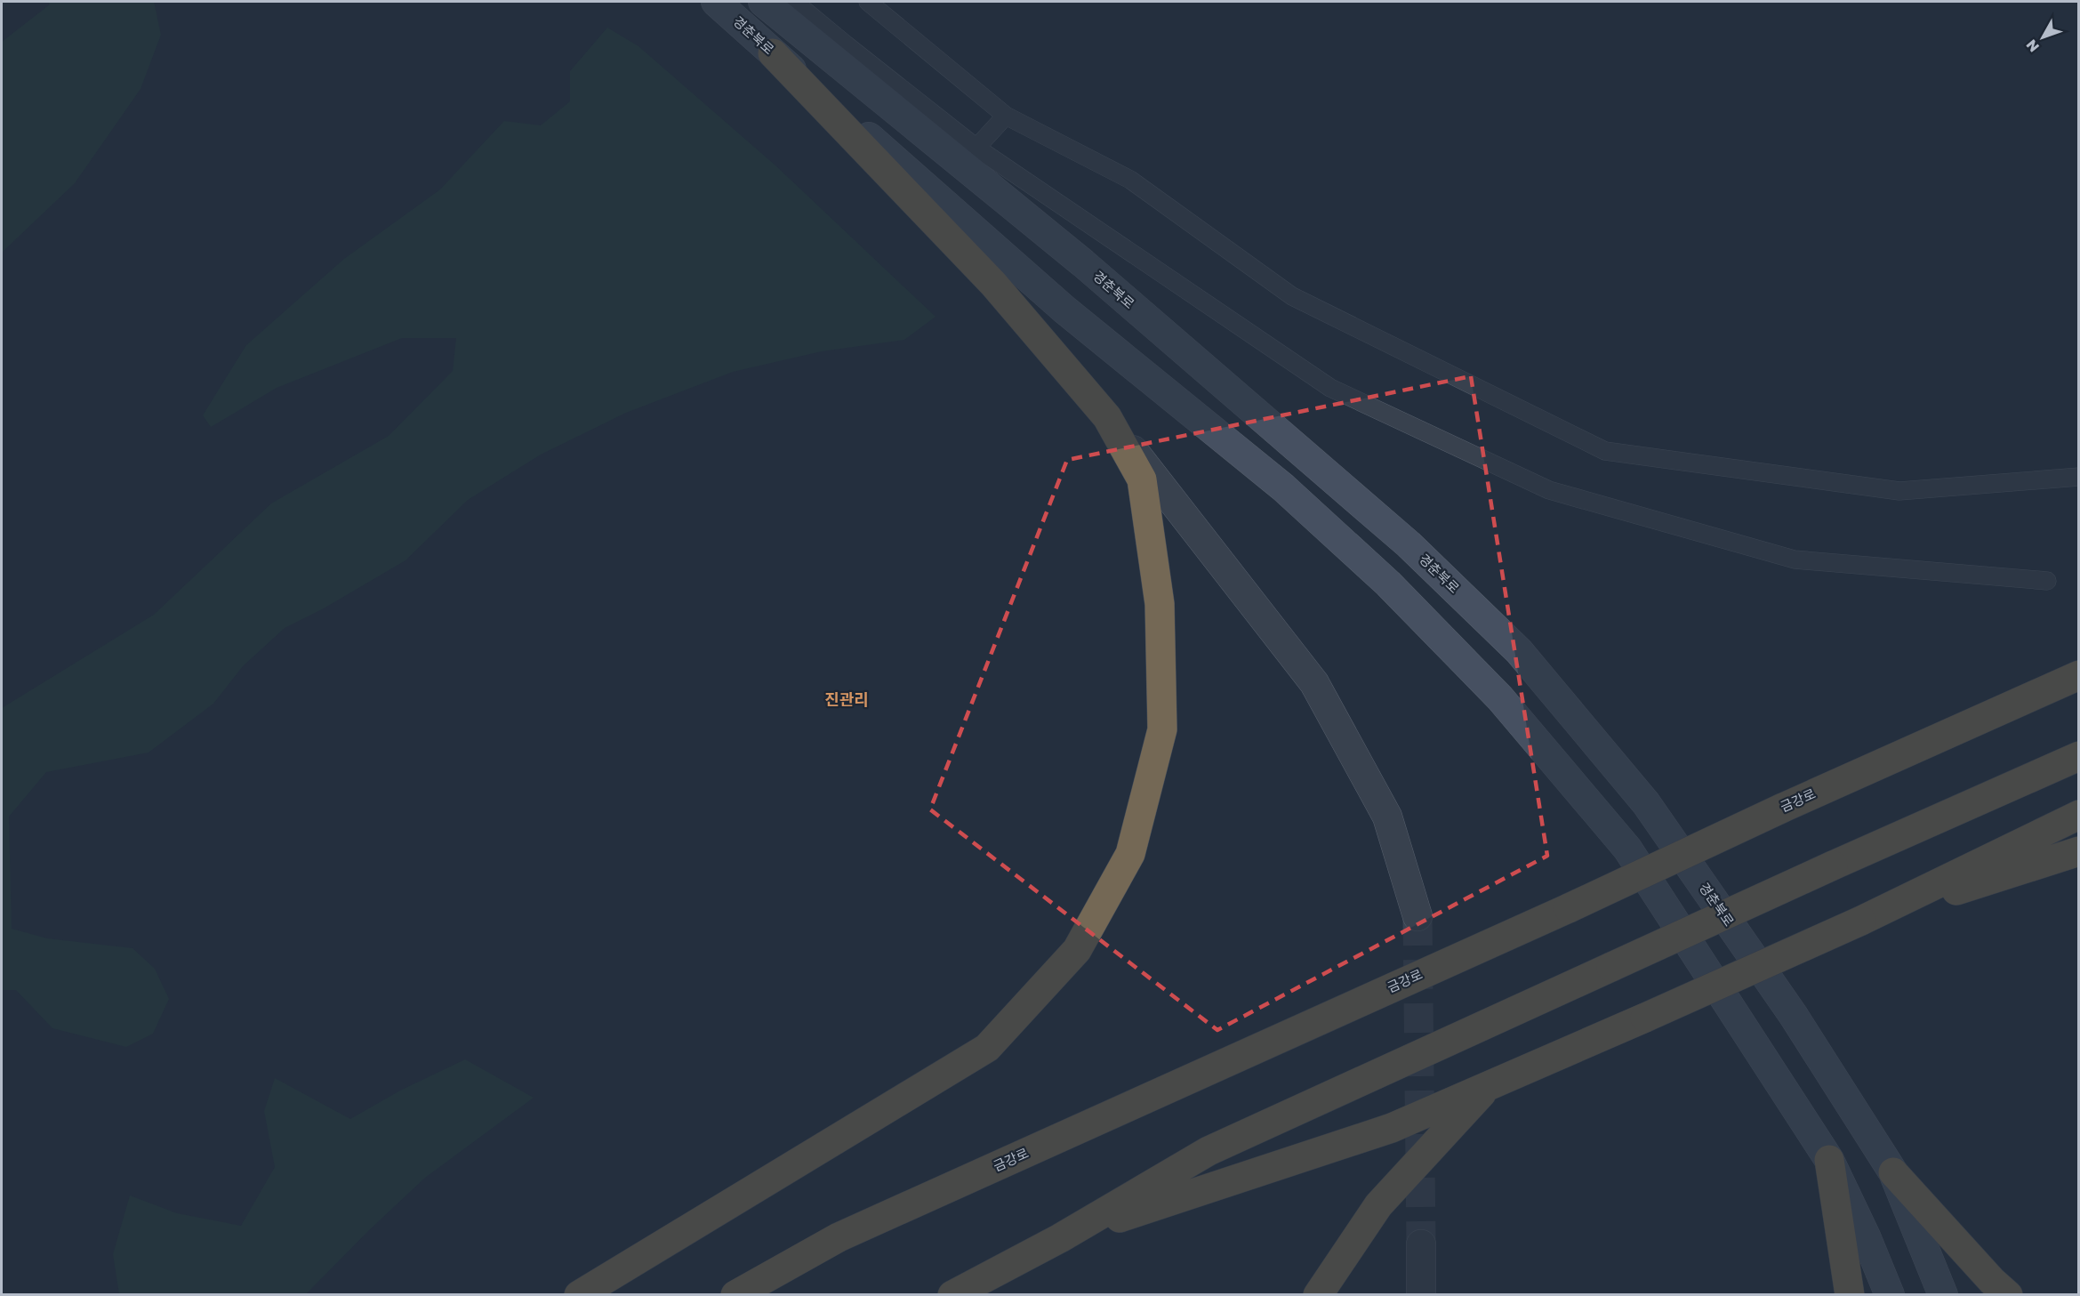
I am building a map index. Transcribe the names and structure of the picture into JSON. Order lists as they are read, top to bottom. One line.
{"streets":{"highway":["금강로"],"main road":["경춘북로"]},"districts":["진관리"],"north":"bottom left"}
